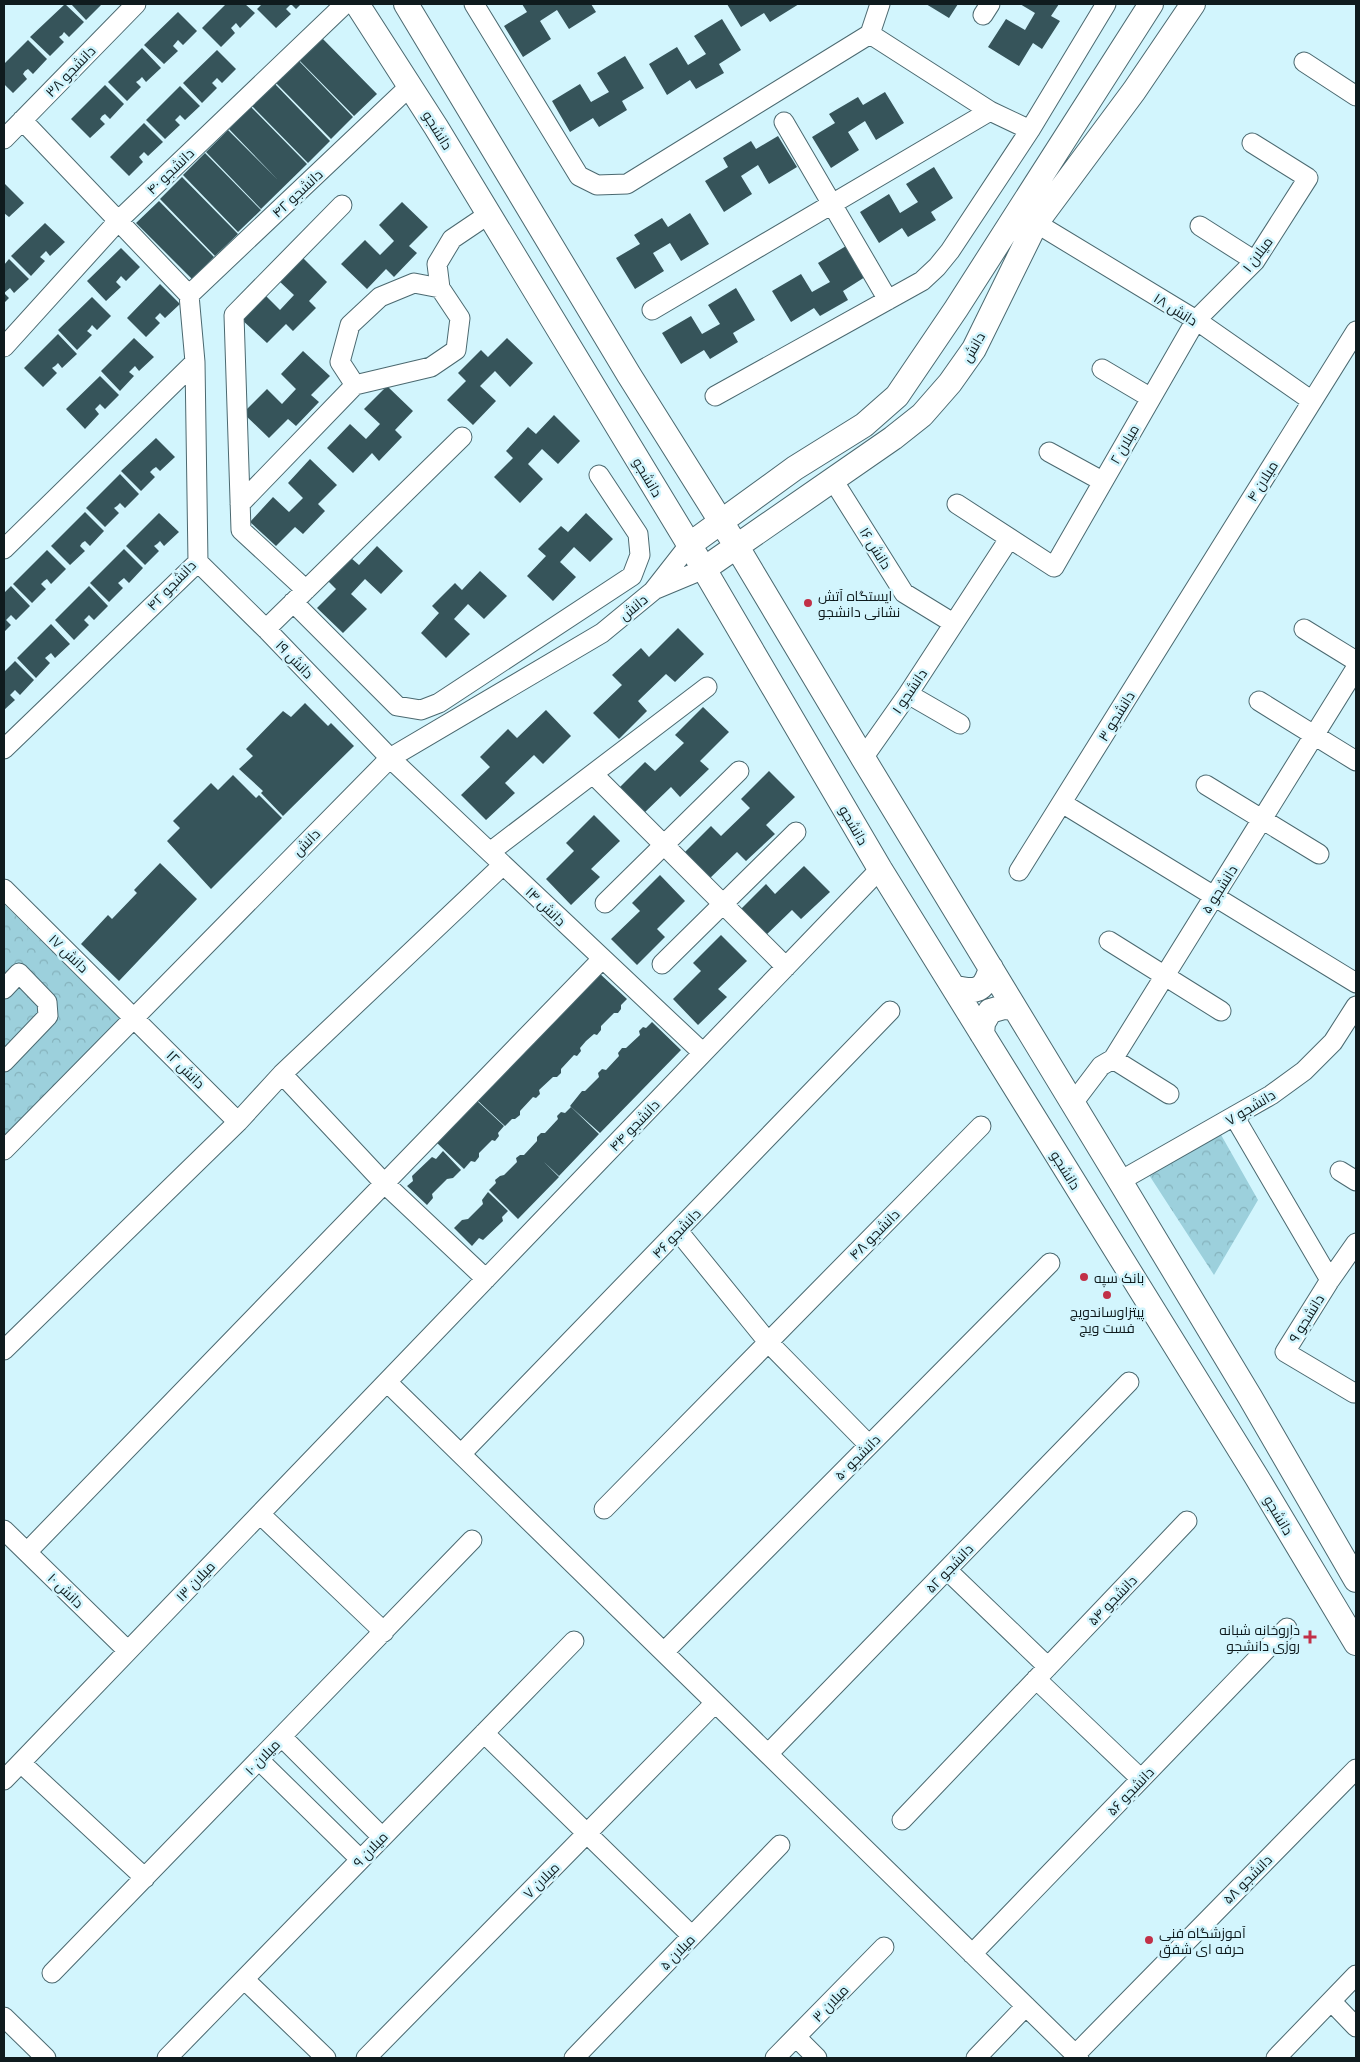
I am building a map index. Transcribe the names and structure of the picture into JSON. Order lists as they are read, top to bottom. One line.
{"streets":{"main road":["دانشجو","دانش"],"street":["دانشجو ۳۸","دانشجو ۴۰","دانشجو ۴۲","میلان ۱","دانش ۱۸","میلان ۲","میلان ۴","دانش ۱۶","دانش ۱۹","دانشجو ۱","دانشجو ۳","دانشجو ۵","دانش ۱۴","دانش ۱۷","دانش ۱۲","دانشجو ۷","دانشجو ۴۴","دانشجو ۴۶","دانشجو ۴۸","دانشجو ۹","دانشجو ۵۰","دانشجو ۵۲","میلان ۱۳","دانش ۱۰","دانشجو ۵۴","میلان ۱۰","دانشجو ۵۶","میلان ۹","دانشجو ۵۸","میلان ۷","میلان ۵","میلان ۳"]},"crossings":[["دانشجو","دانشجو ۴۲"],["دانشجو","دانش"],["دانشجو","دانشجو ۴۴"],["دانشجو ۴۲","دانش ۱۹"],["میلان ۱","دانش ۱۸"],["میلان ۱","میلان ۲"],["دانش ۱۸","دانش"],["دانش ۱۸","میلان ۲"],["دانش ۱۸","میلان ۴"],["دانش","دانش ۱۶"],["دانش","دانش ۱۹"],["دانش","دانش ۱۴"],["دانش","دانش ۱۷"],["دانش","دانش ۱۲"],["میلان ۴","دانشجو ۳"],["دانش ۱۶","دانشجو ۱"],["دانش ۱۹","دانش ۱۴"],["دانش ۱۴","دانشجو ۴۴"],["دانش ۱۷","دانش ۱۲"],["دانشجو ۴۴","میلان ۱۳"],["میلان ۱۳","دانش ۱۰"]],"places":{"other":["ایستگاه آتش نشانی دانشجو","بانک سپه","پیتزاوساندویچ فست ویچ","آموزشگاه فنی حرفه ای شفق"],"health":["داروخانه شبانه روزی دانشجو"]}}
